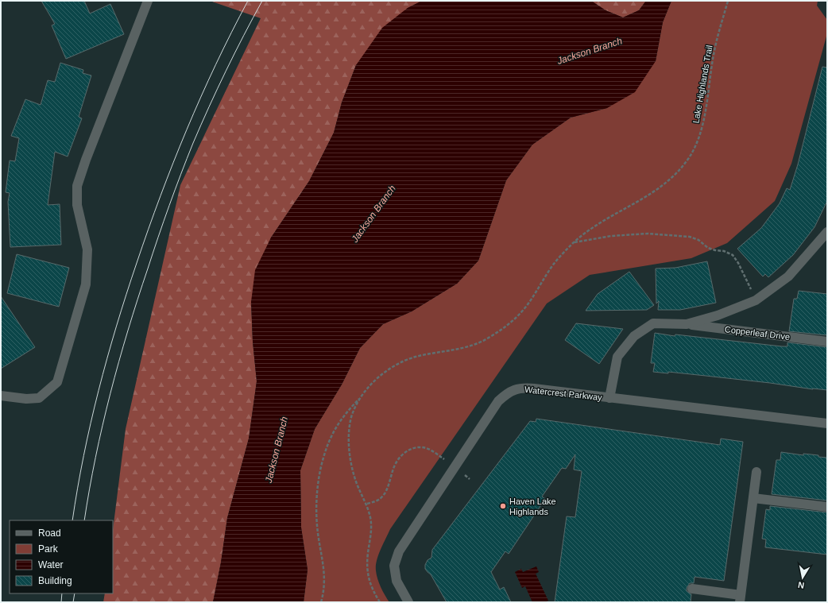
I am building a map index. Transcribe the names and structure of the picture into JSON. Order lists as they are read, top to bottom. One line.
{"streets":{"street":["Copperleaf Drive","Watercrest Parkway"],"path":["Lake Highlands Trail"]},"water":["Jackson Branch"],"places":["Haven Lake Highlands"],"legend":["Road","Park","Water","Building"],"north":"bottom"}
